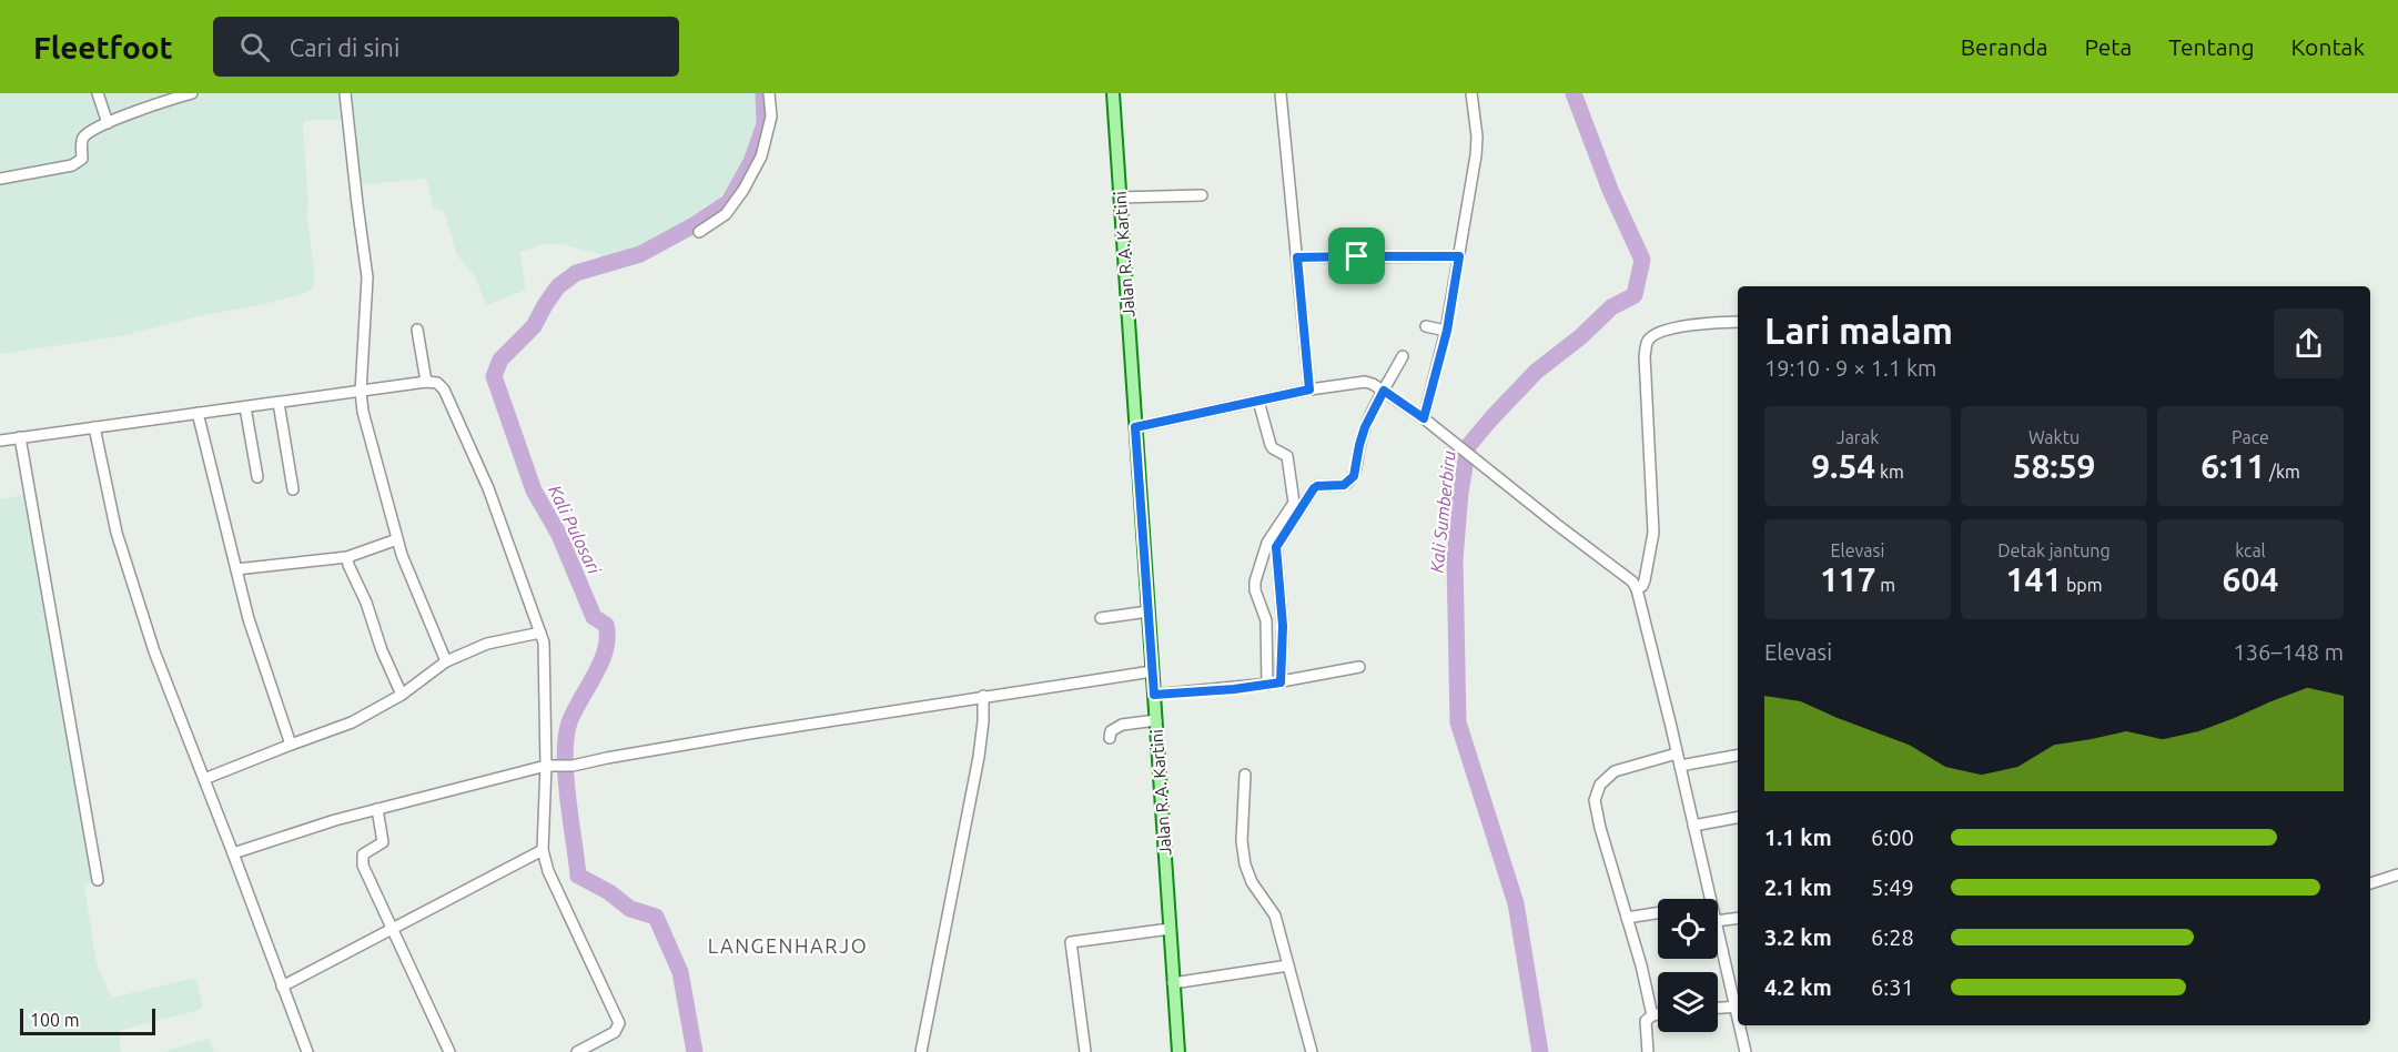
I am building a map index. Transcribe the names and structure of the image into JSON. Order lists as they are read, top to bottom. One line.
{"streets":{"main road":["Jalan R.A. Kartini"]},"districts":["LANGENHARJO"],"water":["Kali Sumberbiru","Kali Pulosari"],"scale_bar":"100 m","page":{"header":"Fleetfoot","search":"Cari di sini","nav":["Beranda","Peta","Tentang","Kontak"],"heading":["Lari malam","19:10 · 9 × 1.1 km"],"stats":[["Jarak","9.54 km"],["Waktu","58:59"],["Pace","6:11 /km"],["Elevasi","117 m"],["Detak jantung","141 bpm"],["kcal","604"]],"chart":["Elevasi","136–148 m"],"list":[{"name":"1.1 km","note":"6:00"},{"name":"2.1 km","note":"5:49"},{"name":"3.2 km","note":"6:28"},{"name":"4.2 km","note":"6:31"}],"scale":"100 m"}}
